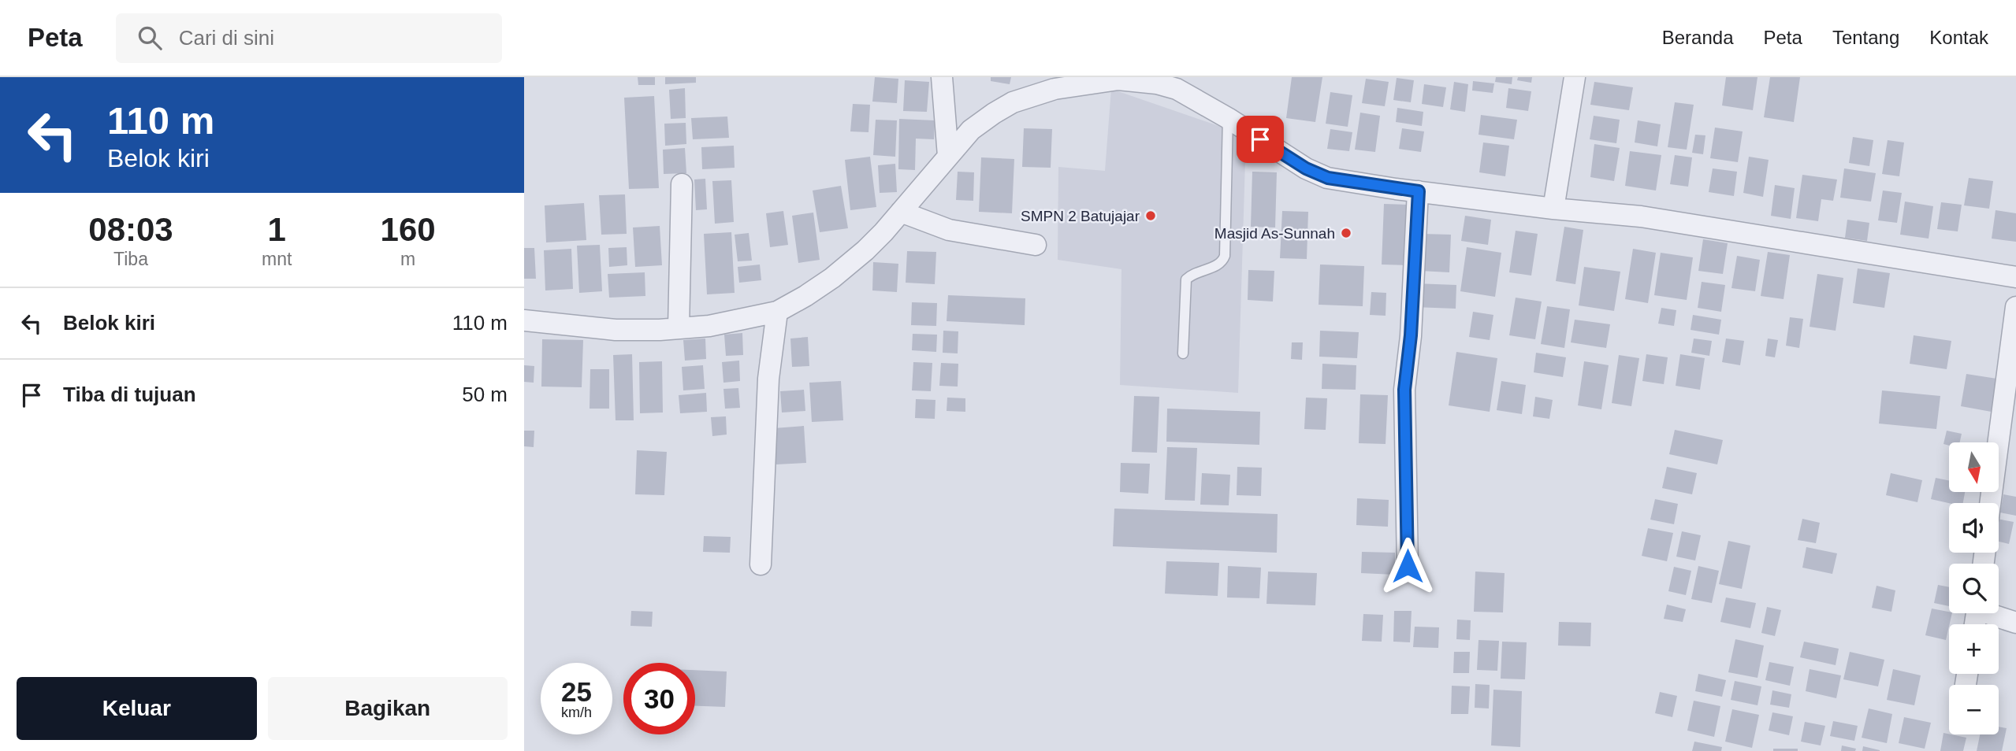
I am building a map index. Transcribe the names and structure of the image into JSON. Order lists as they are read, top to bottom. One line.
{"places":["SMPN 2 Batujajar","Masjid As-Sunnah"],"north":"bottom","page":{"header":"Peta","search":"Cari di sini","nav":["Beranda","Peta","Tentang","Kontak"],"turn":["110 m","Belok kiri"],"eta":["08:03","Tiba","1","mnt","160","m"],"list":[{"name":"Belok kiri","value":"110 m"},{"name":"Tiba di tujuan","value":"50 m"}],"map_buttons":["+","−"],"speed":"25 km/h","limit":"30","buttons":["Keluar","Bagikan"]}}
